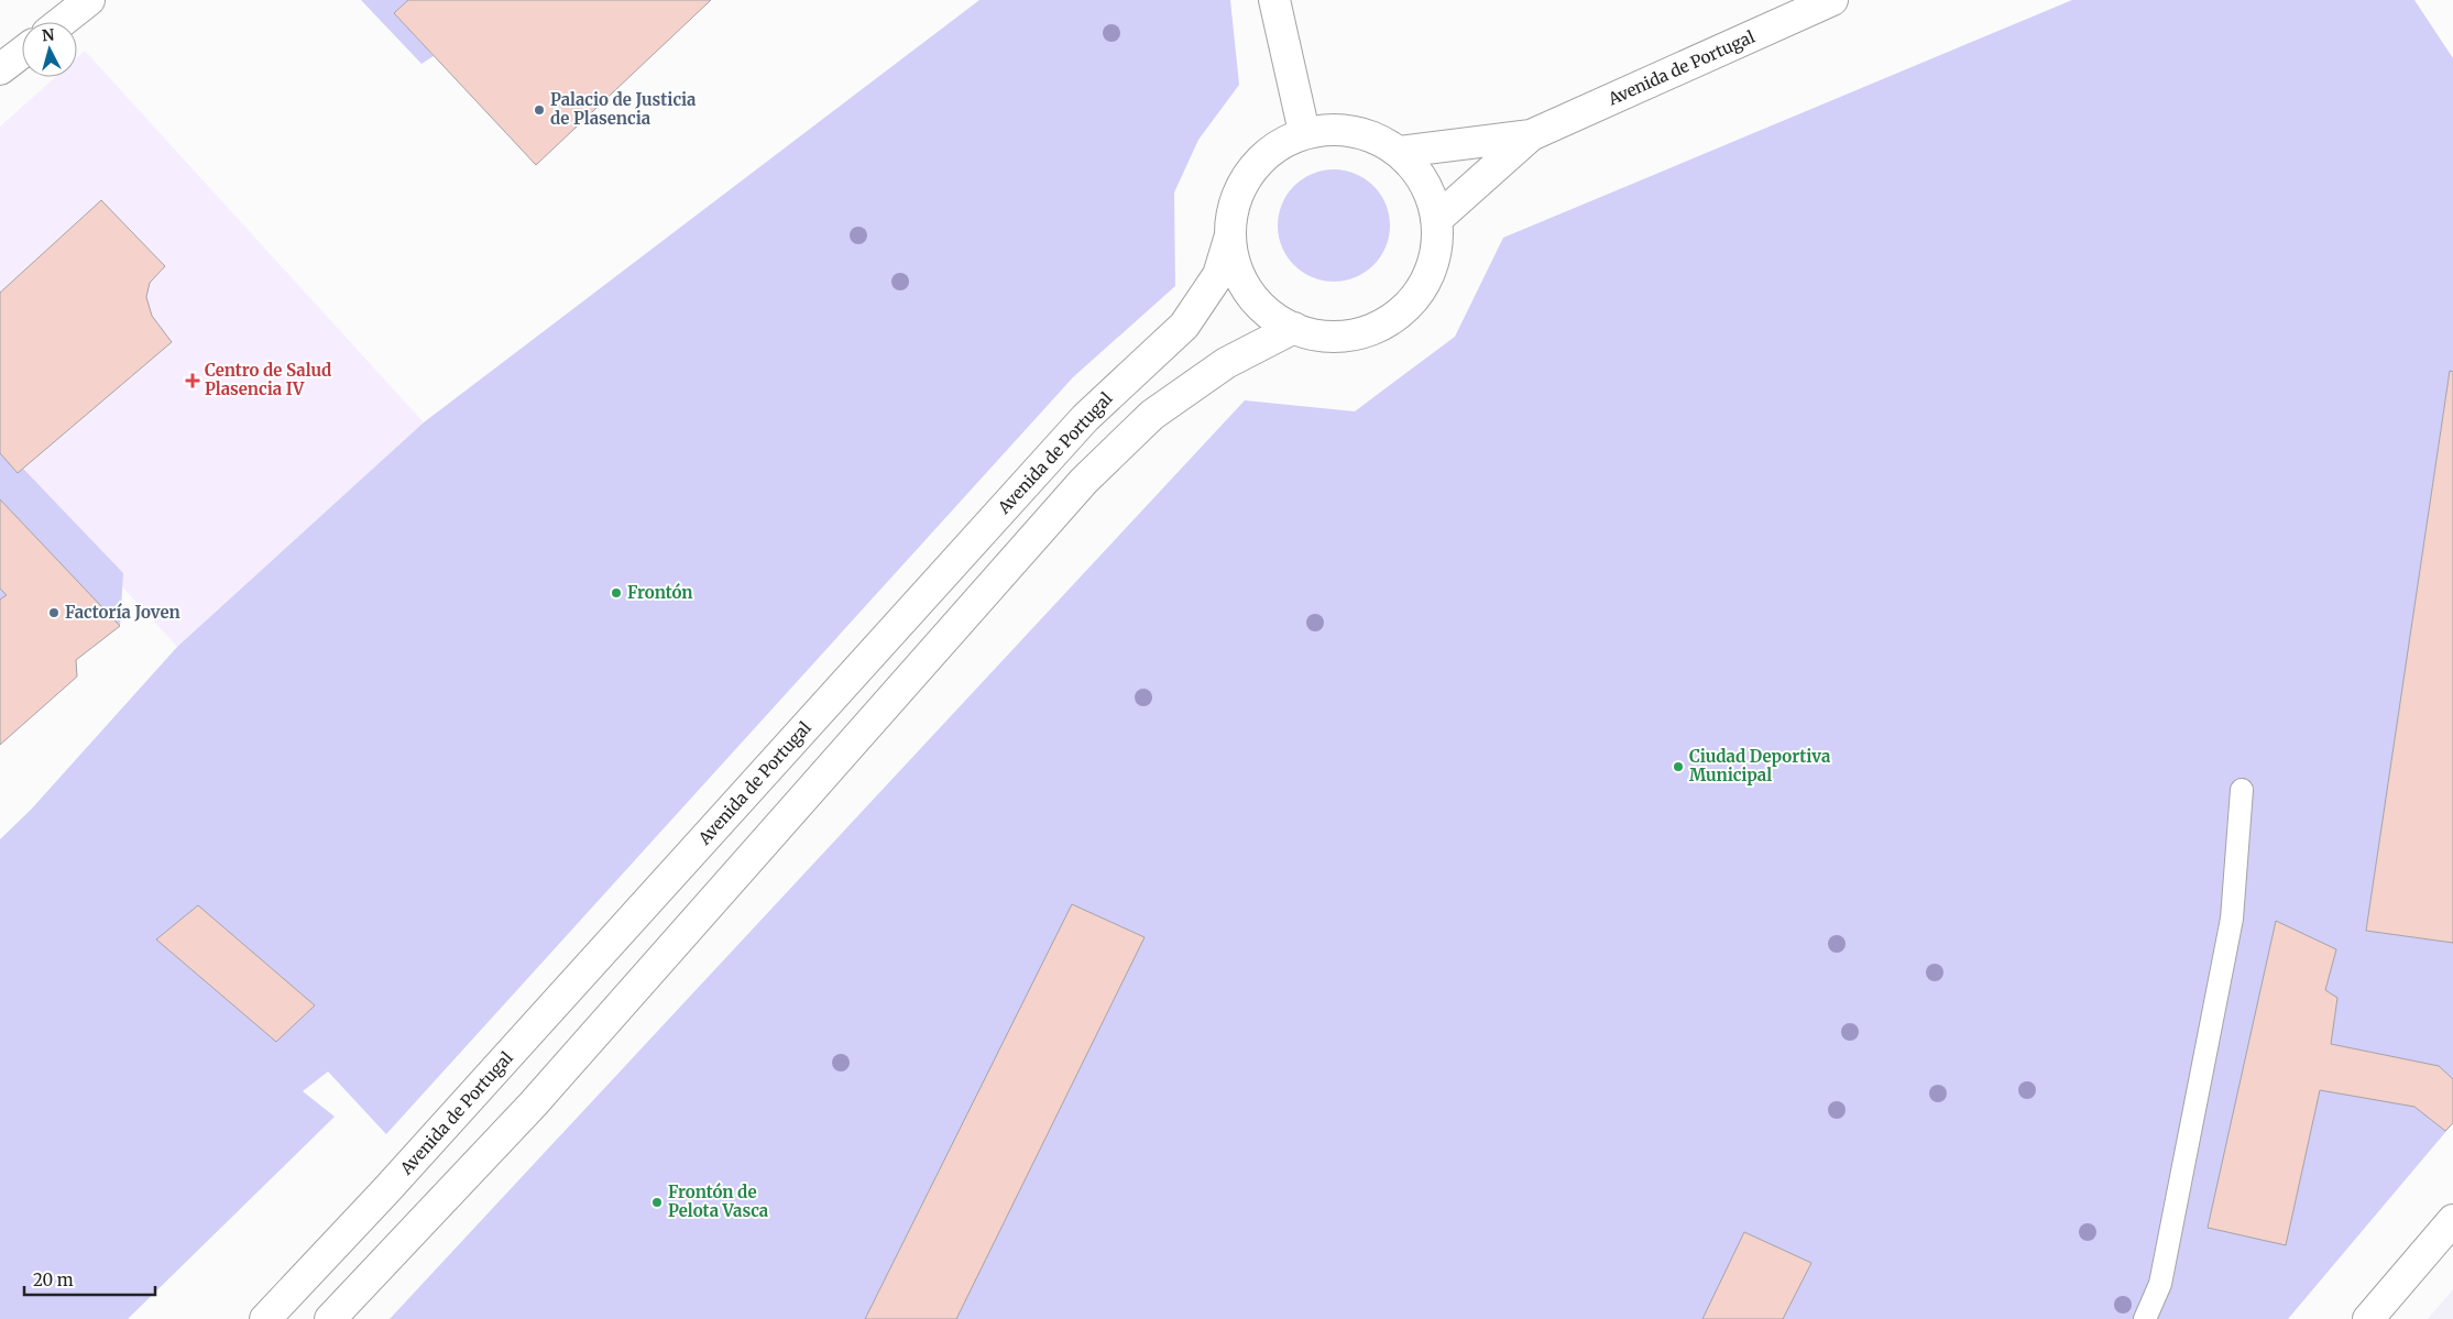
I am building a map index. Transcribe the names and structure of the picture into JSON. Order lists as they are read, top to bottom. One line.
{"streets":{"main road":["Avenida de Portugal"]},"places":{"other":["Palacio de Justicia de Plasencia","Frontón","Factoría Joven","Ciudad Deportiva Municipal","Frontón de Pelota Vasca"],"health":["Centro de Salud Plasencia IV"]},"scale_bar":"20 m","north":"top"}
